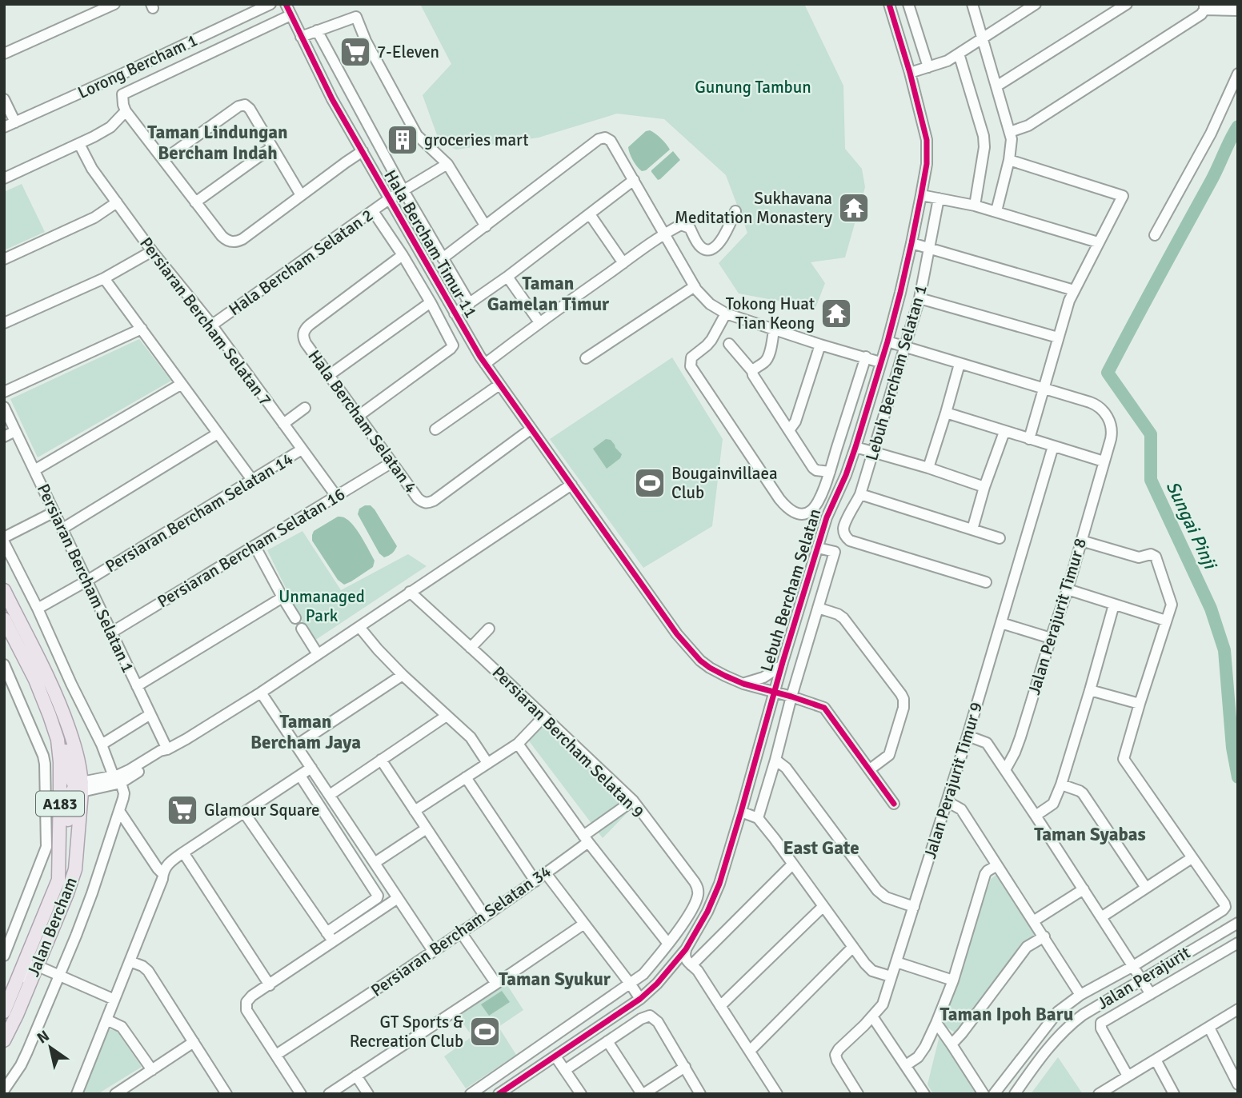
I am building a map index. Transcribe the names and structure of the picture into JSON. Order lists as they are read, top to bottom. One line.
{"streets":{"main road":["A183","Jalan Bercham"],"street":["Lorong Bercham 1","Hala Bercham Timur 11","Hala Bercham Selatan 2","Persiaran Bercham Selatan 7","Lebuh Bercham Selatan 1","Hala Bercham Selatan 4","Persiaran Bercham Selatan 14","Persiaran Bercham Selatan 16","Persiaran Bercham Selatan 1","Lebuh Bercham Selatan","Jalan Perajurit Timur 8","Persiaran Bercham Selatan 9","Jalan Perajurit Timur 9","Persiaran Bercham Selatan 34","Jalan Perajurit"]},"crossings":[["Hala Bercham Timur 11","Hala Bercham Selatan 2"],["Hala Bercham Timur 11","Hala Bercham Selatan 4"],["Hala Bercham Timur 11","Lebuh Bercham Selatan"],["Hala Bercham Selatan 2","Persiaran Bercham Selatan 7"],["Persiaran Bercham Selatan 7","Persiaran Bercham Selatan 14"],["Persiaran Bercham Selatan 7","Persiaran Bercham Selatan 16"],["Lebuh Bercham Selatan 1","Jalan Perajurit Timur 8"],["Hala Bercham Selatan 4","Persiaran Bercham Selatan 16"],["Persiaran Bercham Selatan 14","Persiaran Bercham Selatan 1"],["Persiaran Bercham Selatan 16","Persiaran Bercham Selatan 1"],["Lebuh Bercham Selatan","Jalan Perajurit Timur 8"],["Persiaran Bercham Selatan 9","Persiaran Bercham Selatan 34"]],"districts":["Taman Lindungan Bercham Indah","Taman Gamelan Timur","Taman Bercham Jaya","Taman Syabas","East Gate","Taman Syukur","Taman Ipoh Baru"],"water":["Sungai Pinji"],"parks":["Gunung Tambun","Unmanaged Park"],"places":{"supermarket":["7-Eleven","Glamour Square"],"building":["groceries mart"],"temple":["Sukhavana Meditation Monastery","Tokong Huat Tian Keong"],"sports":["Bougainvillaea Club","GT Sports & Recreation Club"]},"north":"top left"}
